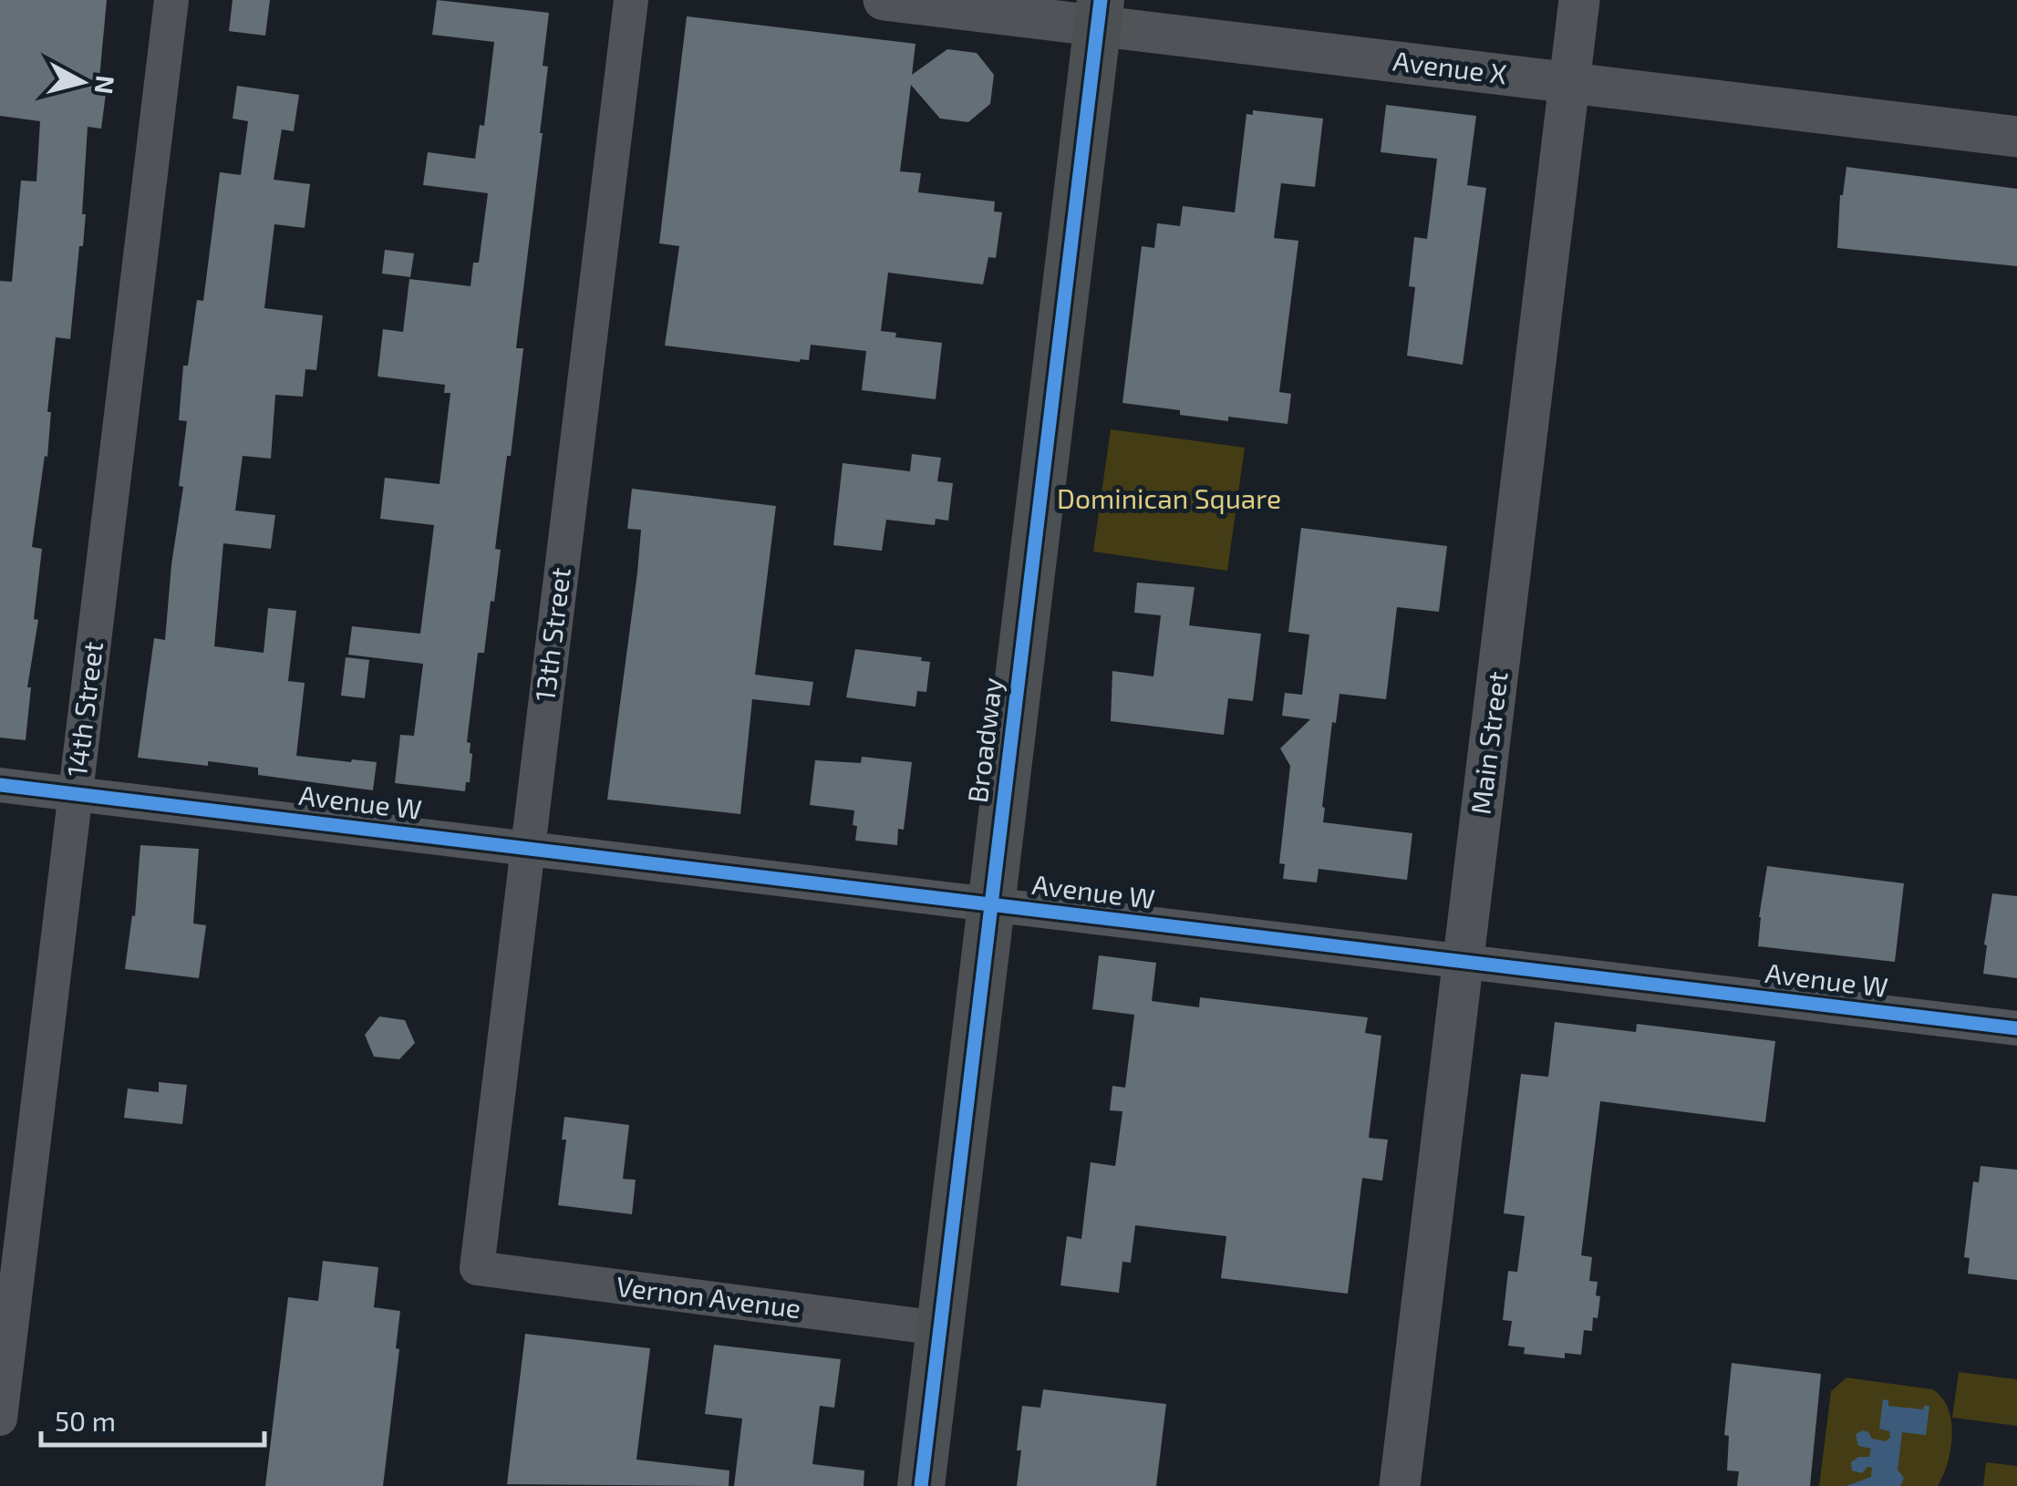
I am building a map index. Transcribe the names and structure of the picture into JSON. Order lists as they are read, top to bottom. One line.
{"streets":{"main road":["Broadway"],"street":["Avenue X","13th Street","14th Street","Main Street","Avenue W","Vernon Avenue"]},"crossings":[["Avenue X","Broadway"],["Avenue X","Main Street"],["13th Street","Avenue W"],["13th Street","Vernon Avenue"],["14th Street","Avenue W"],["Broadway","Avenue W"],["Broadway","Vernon Avenue"],["Main Street","Avenue W"]],"parks":["Dominican Square"],"scale_bar":"50 m","north":"right"}
